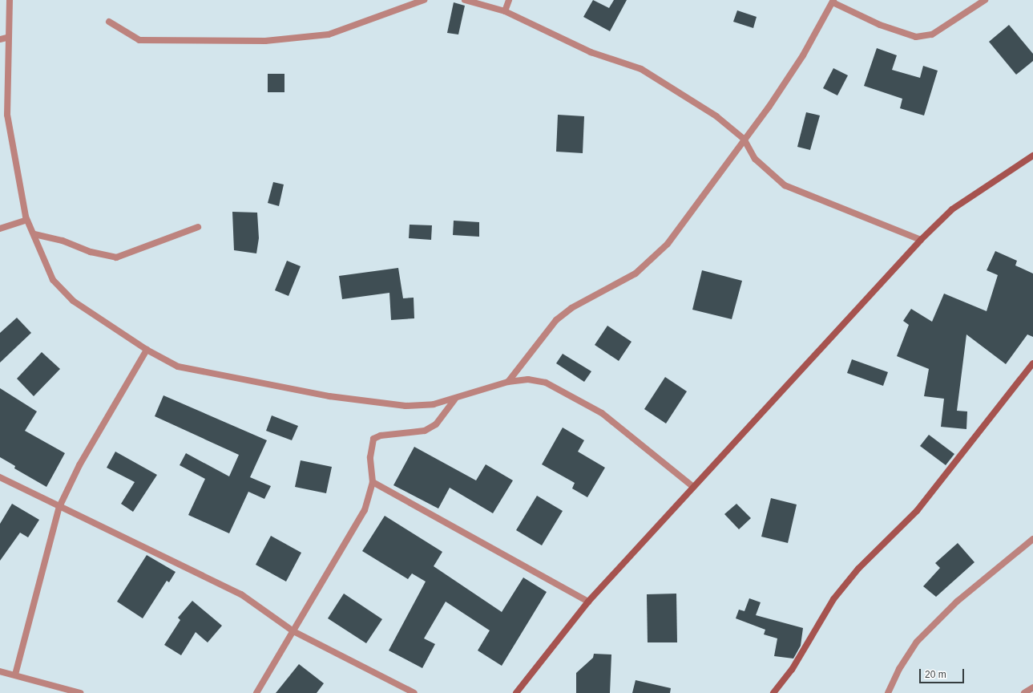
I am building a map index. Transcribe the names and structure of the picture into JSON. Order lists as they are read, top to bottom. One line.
{"scale_bar":"20 m"}
